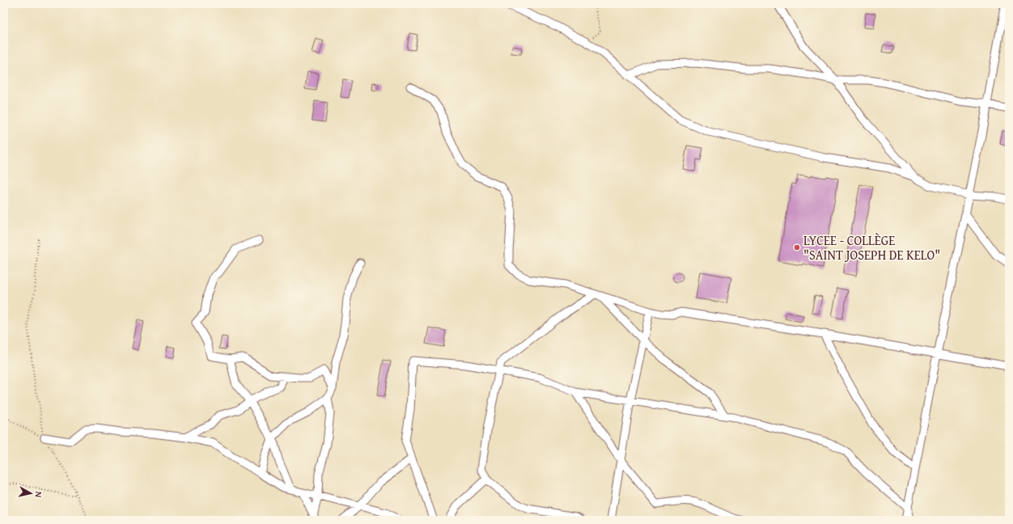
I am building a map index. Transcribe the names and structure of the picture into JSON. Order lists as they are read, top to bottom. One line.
{"places":["LYCEE - COLLÈGE \"SAINT JOSEPH DE KELO\""],"north":"right"}
